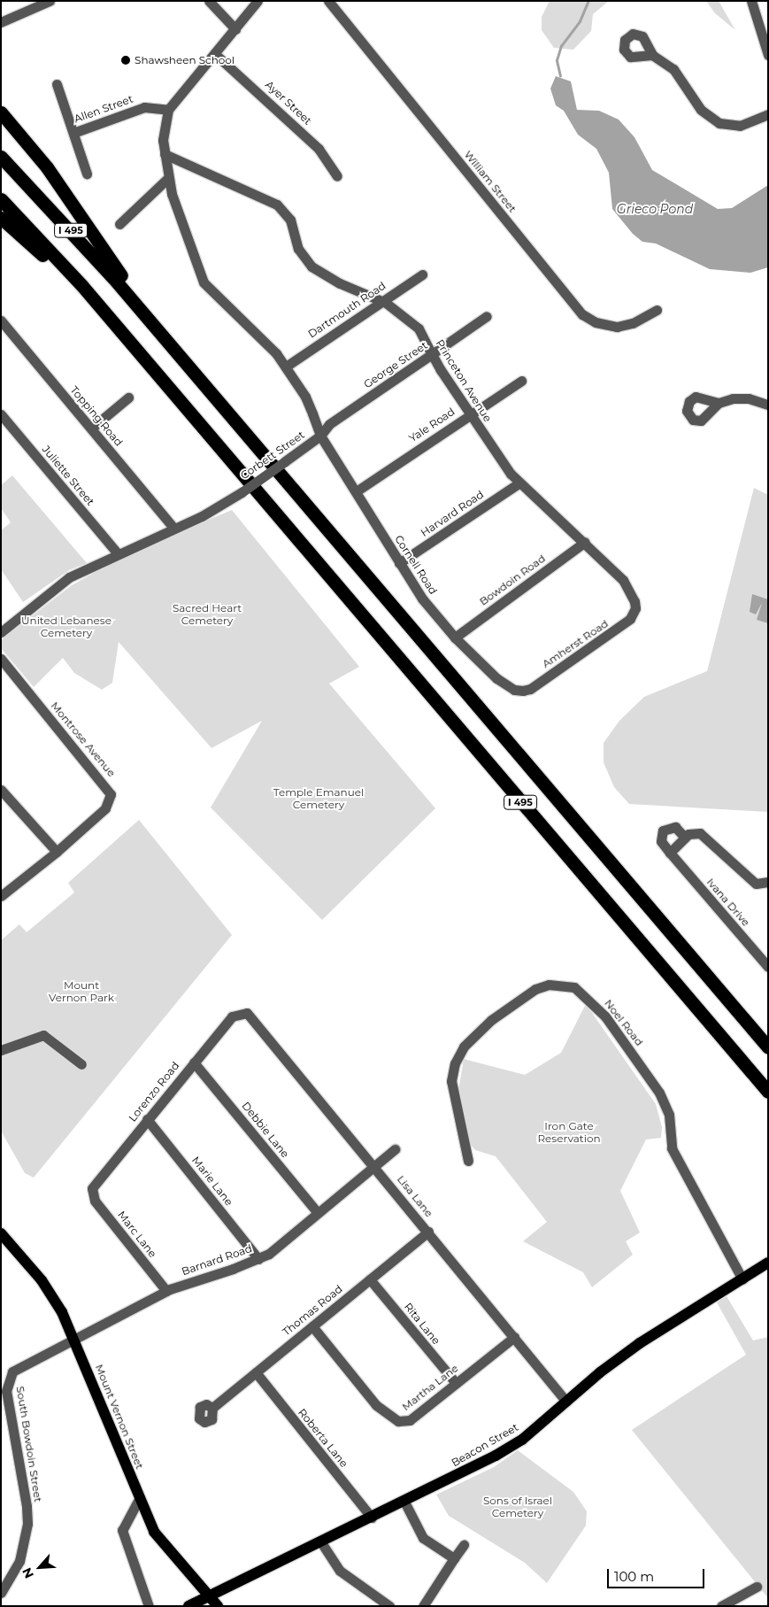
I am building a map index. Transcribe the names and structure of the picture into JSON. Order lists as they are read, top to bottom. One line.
{"streets":{"highway":["I 495"],"main road":["Mount Vernon Street","Beacon Street"],"street":["Ayer Street","Allen Street","William Street","Dartmouth Road","George Street","Princeton Avenue","Topping Road","Yale Road","Corbett Street","Juliette Street","Harvard Road","Cornell Road","Bowdoin Road","Amherst Road","Montrose Avenue","Ivana Drive","Noel Road","Lorenzo Road","Debbie Lane","Marie Lane","Lisa Lane","Marc Lane","Barnard Road","Thomas Road","Rita Lane","Martha Lane","Roberta Lane","South Bowdoin Street"]},"crossings":[["Allen Street","Corbett Street"],["Dartmouth Road","Princeton Avenue"],["Dartmouth Road","Corbett Street"],["George Street","Princeton Avenue"],["George Street","Corbett Street"],["George Street","Cornell Road"],["Princeton Avenue","Yale Road"],["Princeton Avenue","Corbett Street"],["Princeton Avenue","Harvard Road"],["Princeton Avenue","Bowdoin Road"],["Princeton Avenue","Amherst Road"],["Topping Road","Corbett Street"],["Yale Road","Cornell Road"],["Corbett Street","Juliette Street"],["Corbett Street","Cornell Road"],["Harvard Road","Cornell Road"],["Cornell Road","Bowdoin Road"],["Cornell Road","Amherst Road"],["Noel Road","Beacon Street"],["Lorenzo Road","Debbie Lane"],["Lorenzo Road","Marie Lane"],["Lorenzo Road","Lisa Lane"],["Lorenzo Road","Marc Lane"],["Debbie Lane","Barnard Road"],["Marie Lane","Barnard Road"],["Lisa Lane","Barnard Road"],["Lisa Lane","Thomas Road"],["Lisa Lane","Martha Lane"],["Lisa Lane","Beacon Street"],["Marc Lane","Barnard Road"],["Barnard Road","Mount Vernon Street"],["Barnard Road","South Bowdoin Street"],["Thomas Road","Rita Lane"],["Thomas Road","Martha Lane"],["Thomas Road","Roberta Lane"],["Rita Lane","Martha Lane"],["Mount Vernon Street","Beacon Street"],["Roberta Lane","Beacon Street"]],"water":["Grieco Pond"],"parks":["Sacred Heart Cemetery","United Lebanese Cemetery","Temple Emanuel Cemetery","Mount Vernon Park","Iron Gate Reservation","Sons of Israel Cemetery"],"places":["Shawsheen School"],"scale_bar":"100 m","north":"bottom left"}
